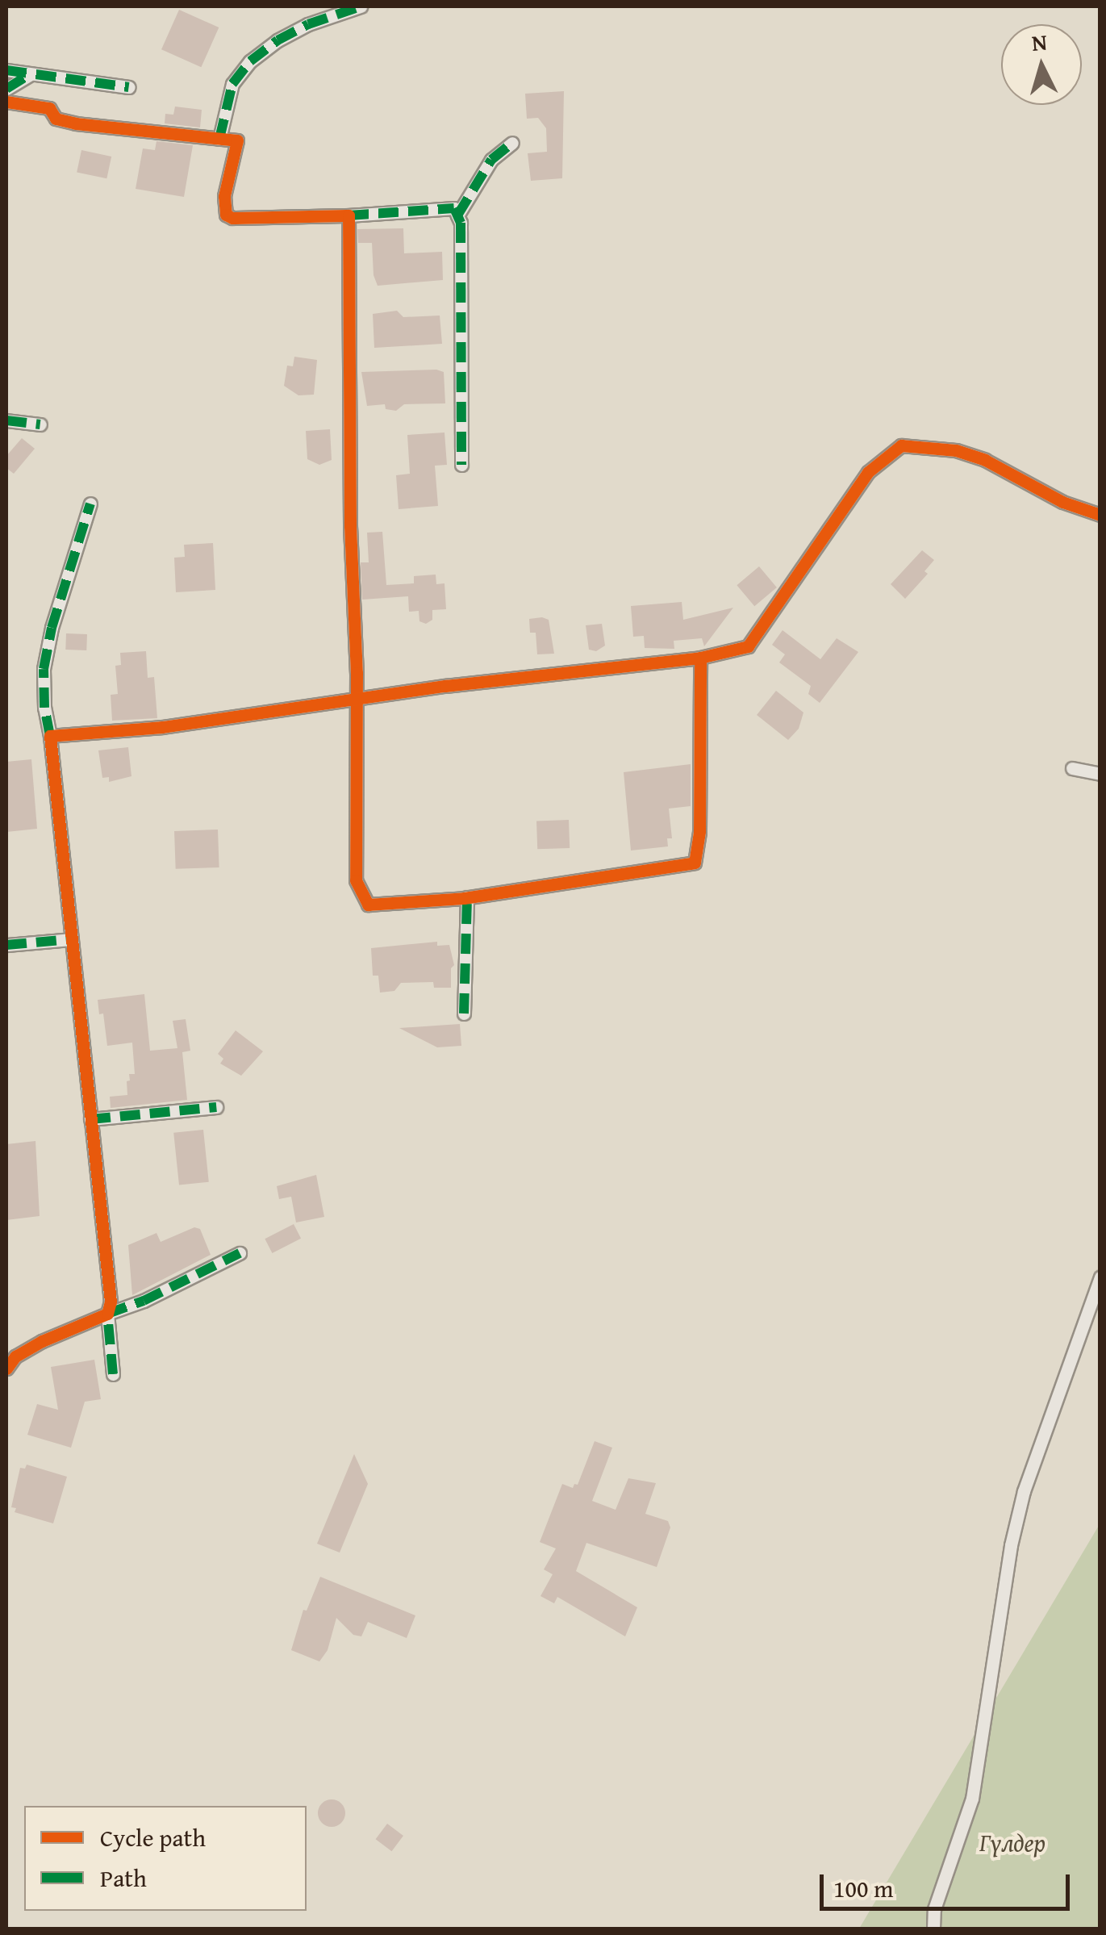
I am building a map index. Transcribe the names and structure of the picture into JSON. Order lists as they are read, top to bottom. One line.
{"parks":["Гүлдер"],"legend":["Cycle path","Path"],"scale_bar":"100 m","north":"top"}
